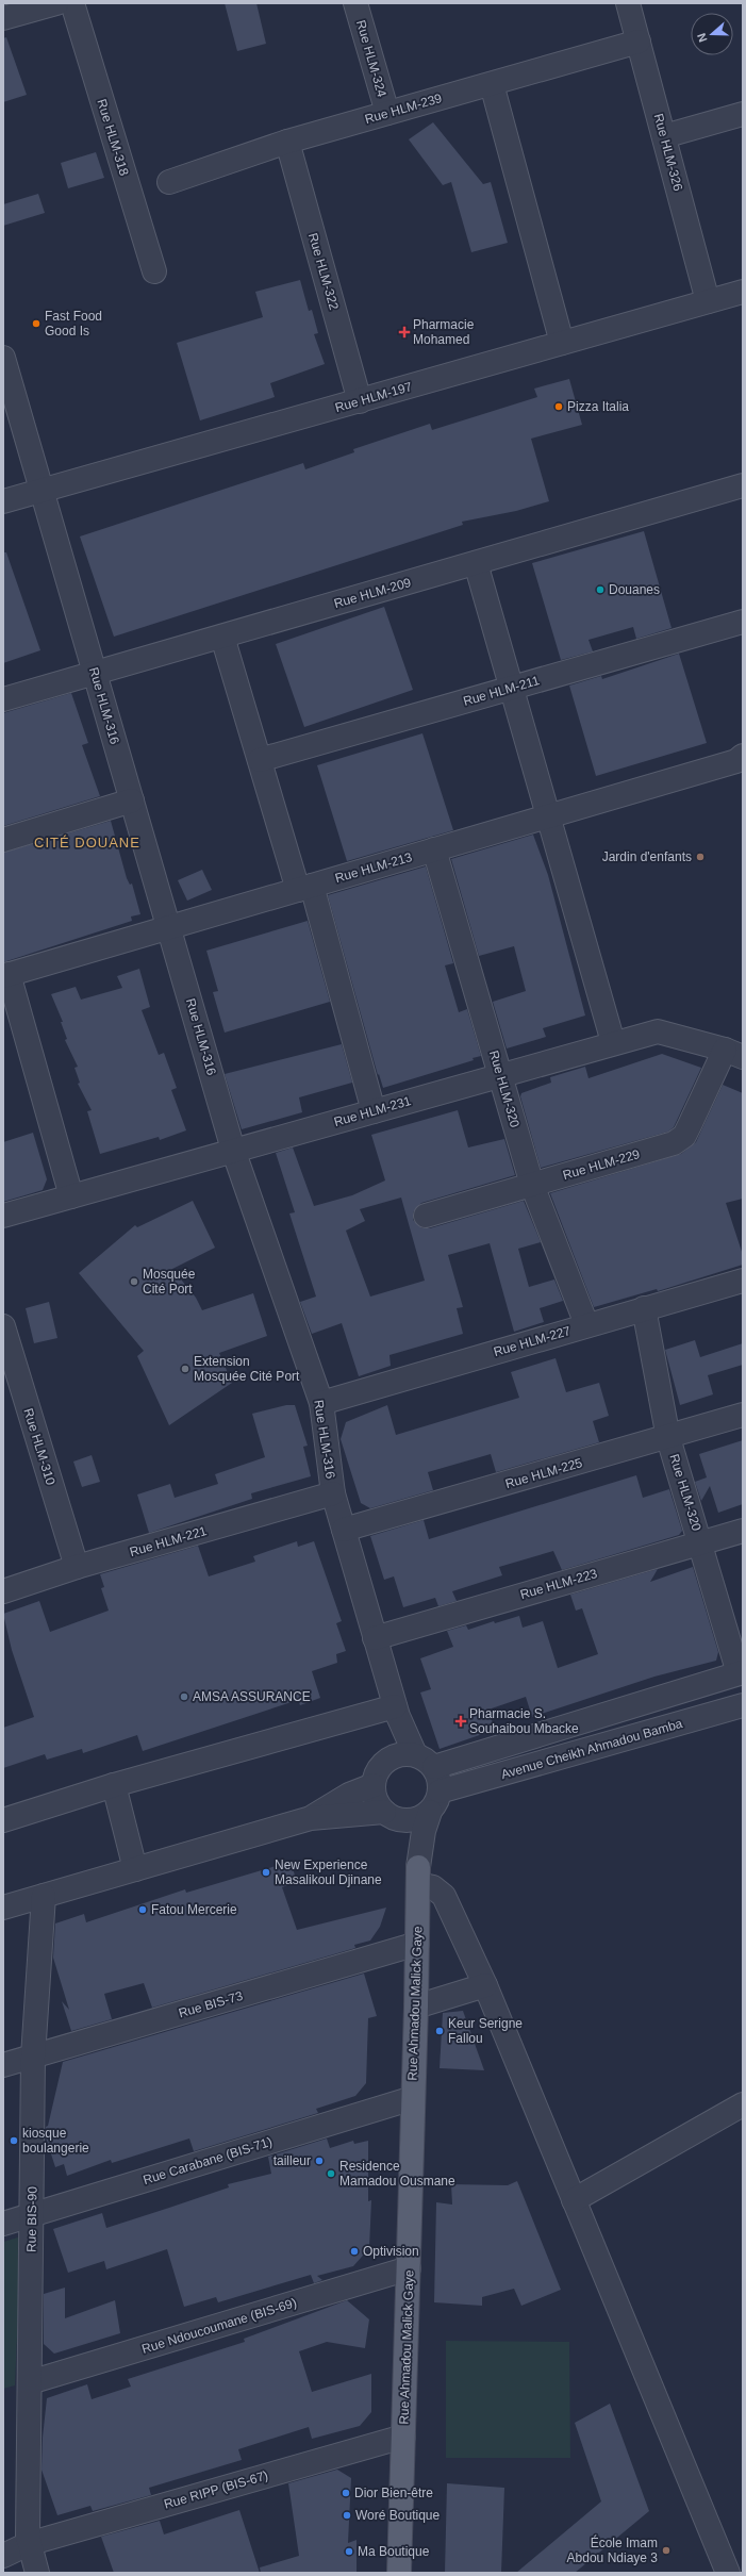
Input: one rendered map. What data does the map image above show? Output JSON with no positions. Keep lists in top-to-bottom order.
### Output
{
  "streets": {
    "main road": ["Rue Ahmadou Malick Gaye"],
    "street": [
      "Rue HLM-324",
      "Rue HLM-239",
      "Rue HLM-318",
      "Rue HLM-326",
      "Rue HLM-322",
      "Rue HLM-197",
      "Rue HLM-209",
      "Rue HLM-211",
      "Rue HLM-316",
      "Rue HLM-213",
      "Rue HLM-320",
      "Rue HLM-231",
      "Rue HLM-229",
      "Rue HLM-227",
      "Rue HLM-310",
      "Rue HLM-225",
      "Rue HLM-221",
      "Rue HLM-223",
      "Avenue Cheikh Ahmadou Bamba",
      "Rue BIS-73",
      "Rue Carabane (BIS-71)",
      "Rue BIS-90",
      "Rue Ndoucoumane (BIS-69)",
      "Rue RIPP (BIS-67)"
    ]
  },
  "crossings": [
    ["Rue HLM-324", "Rue HLM-239"],
    ["Rue HLM-239", "Rue HLM-326"],
    ["Rue HLM-239", "Rue HLM-322"],
    ["Rue HLM-326", "Rue HLM-197"],
    ["Rue HLM-322", "Rue HLM-197"],
    ["Rue HLM-197", "Rue HLM-316"],
    ["Rue HLM-209", "Rue HLM-316"],
    ["Rue HLM-316", "Rue HLM-213"],
    ["Rue HLM-316", "Rue HLM-231"],
    ["Rue HLM-316", "Rue HLM-227"],
    ["Rue HLM-316", "Rue HLM-225"],
    ["Rue HLM-316", "Rue HLM-221"],
    ["Rue HLM-316", "Rue HLM-223"],
    ["Rue HLM-316", "Avenue Cheikh Ahmadou Bamba"],
    ["Rue HLM-316", "Rue Ahmadou Malick Gaye"],
    ["Rue HLM-213", "Rue HLM-320"],
    ["Rue HLM-320", "Rue HLM-231"],
    ["Rue HLM-320", "Rue HLM-229"],
    ["Rue HLM-320", "Rue HLM-227"],
    ["Rue HLM-320", "Rue HLM-225"],
    ["Rue HLM-320", "Rue HLM-223"],
    ["Rue HLM-231", "Rue HLM-229"],
    ["Rue HLM-310", "Rue HLM-221"],
    ["Avenue Cheikh Ahmadou Bamba", "Rue Ahmadou Malick Gaye"],
    ["Rue Ahmadou Malick Gaye", "Rue BIS-73"],
    ["Rue Ahmadou Malick Gaye", "Rue Carabane (BIS-71)"],
    ["Rue Ahmadou Malick Gaye", "Rue Ndoucoumane (BIS-69)"],
    ["Rue Ahmadou Malick Gaye", "Rue RIPP (BIS-67)"],
    ["Rue BIS-73", "Rue BIS-90"],
    ["Rue Carabane (BIS-71)", "Rue BIS-90"],
    ["Rue BIS-90", "Rue Ndoucoumane (BIS-69)"],
    ["Rue BIS-90", "Rue RIPP (BIS-67)"]
  ],
  "districts": ["CITÉ DOUANE"],
  "places": {
    "other": [
      "Fast Food Good Is",
      "Pizza Italia",
      "Douanes",
      "Jardin d'enfants",
      "Mosquée Cité Port",
      "Extension Mosquée Cité Port",
      "AMSA ASSURANCE",
      "New Experience Masalikoul Djinane",
      "Fatou Mercerie",
      "Keur Serigne Fallou",
      "kiosque boulangerie",
      "tailleur",
      "Residence Mamadou Ousmane",
      "Optivision",
      "Dior Bien-être",
      "Woré Boutique",
      "École Imam Abdou Ndiaye 3",
      "Ma Boutique"
    ],
    "health": ["Pharmacie Mohamed", "Pharmacie S. Souhaibou Mbacke"]
  },
  "north": "left"
}
